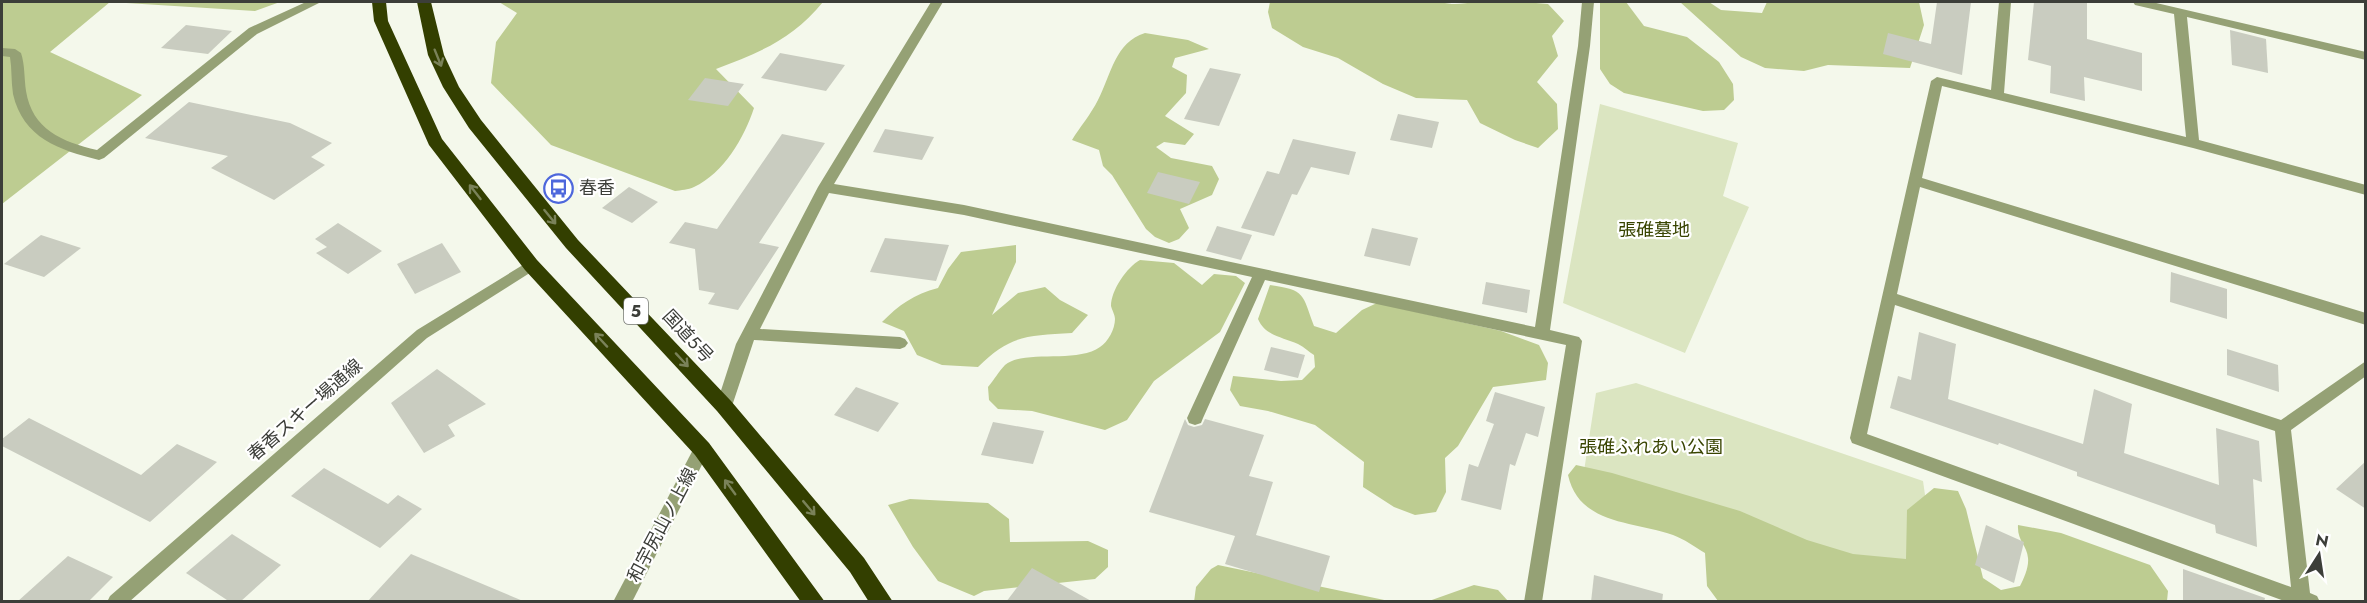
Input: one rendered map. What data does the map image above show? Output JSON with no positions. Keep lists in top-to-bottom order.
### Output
{
  "streets": {
    "highway": ["5", "国道5号"],
    "street": ["春香スキー場通線", "和宇尻山ノ上線"]
  },
  "parks": ["張碓墓地", "張碓ふれあい公園"],
  "places": {
    "bus stop": ["春香"]
  },
  "north": "top"
}
